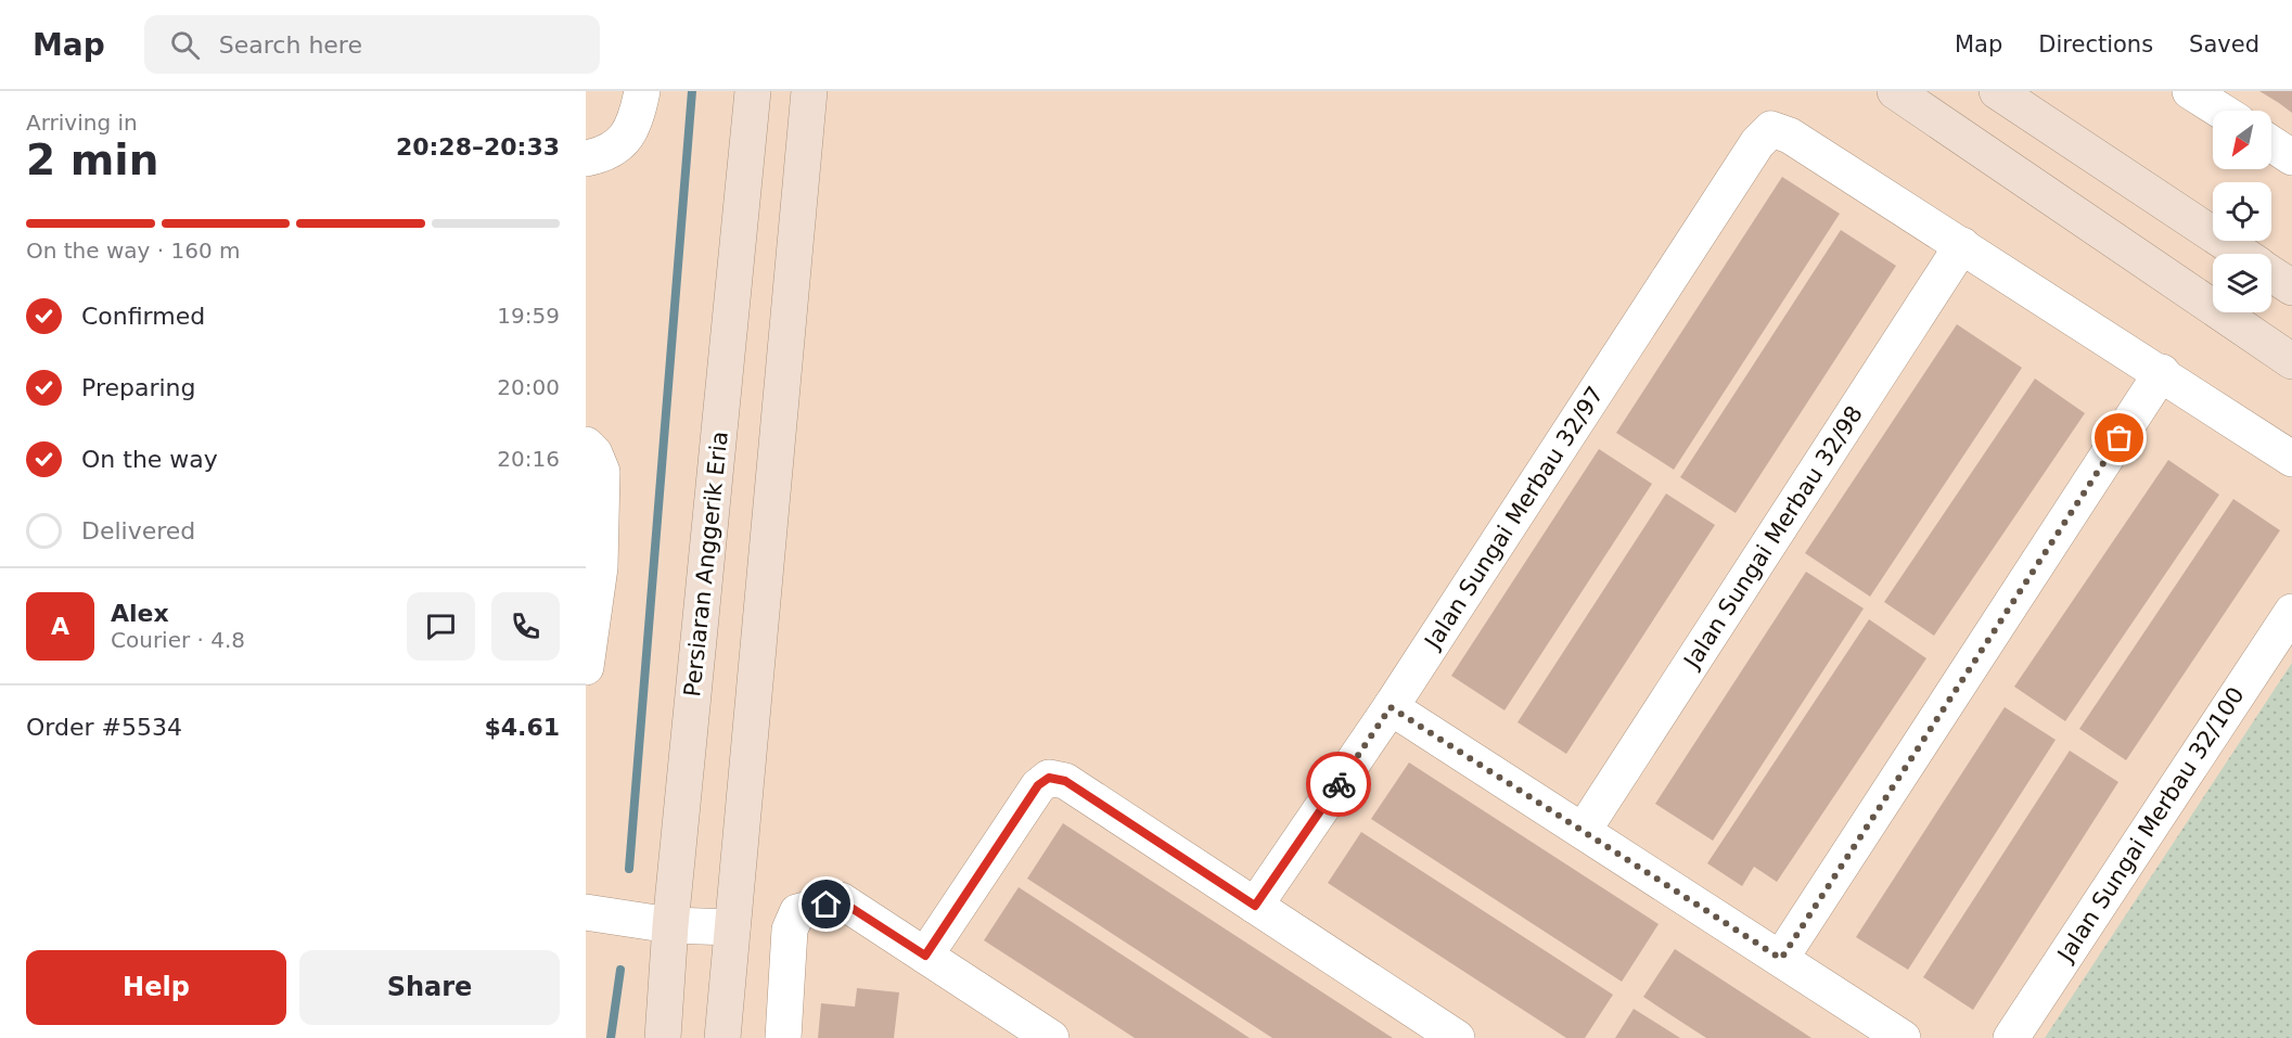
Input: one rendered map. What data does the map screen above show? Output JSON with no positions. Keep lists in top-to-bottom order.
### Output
{
  "streets": {
    "main road": ["Persiaran Anggerik Eria"],
    "street": ["Jalan Sungai Merbau 32/97", "Jalan Sungai Merbau 32/98", "Jalan Sungai Merbau 32/100"]
  },
  "crossings": [
    ["Jalan Sungai Merbau 32/97", "Jalan Sungai Merbau 32/98"]
  ],
  "north": "bottom left",
  "page": {
    "header": "Map",
    "search": "Search here",
    "nav": ["Map", "Directions", "Saved"],
    "heading": ["2 min", "Arriving in", "20:28–20:33"],
    "panel": [
      "Alex",
      "Courier · 4.8",
      "Order #5534",
      "$4.61"
    ],
    "bar": "On the way · 160 m",
    "list": [
      ["Confirmed", "19:59"],
      ["Preparing", "20:00"],
      ["On the way", "20:16"],
      "Delivered"
    ],
    "round": "A",
    "buttons": ["Help", "Share"]
  }
}
